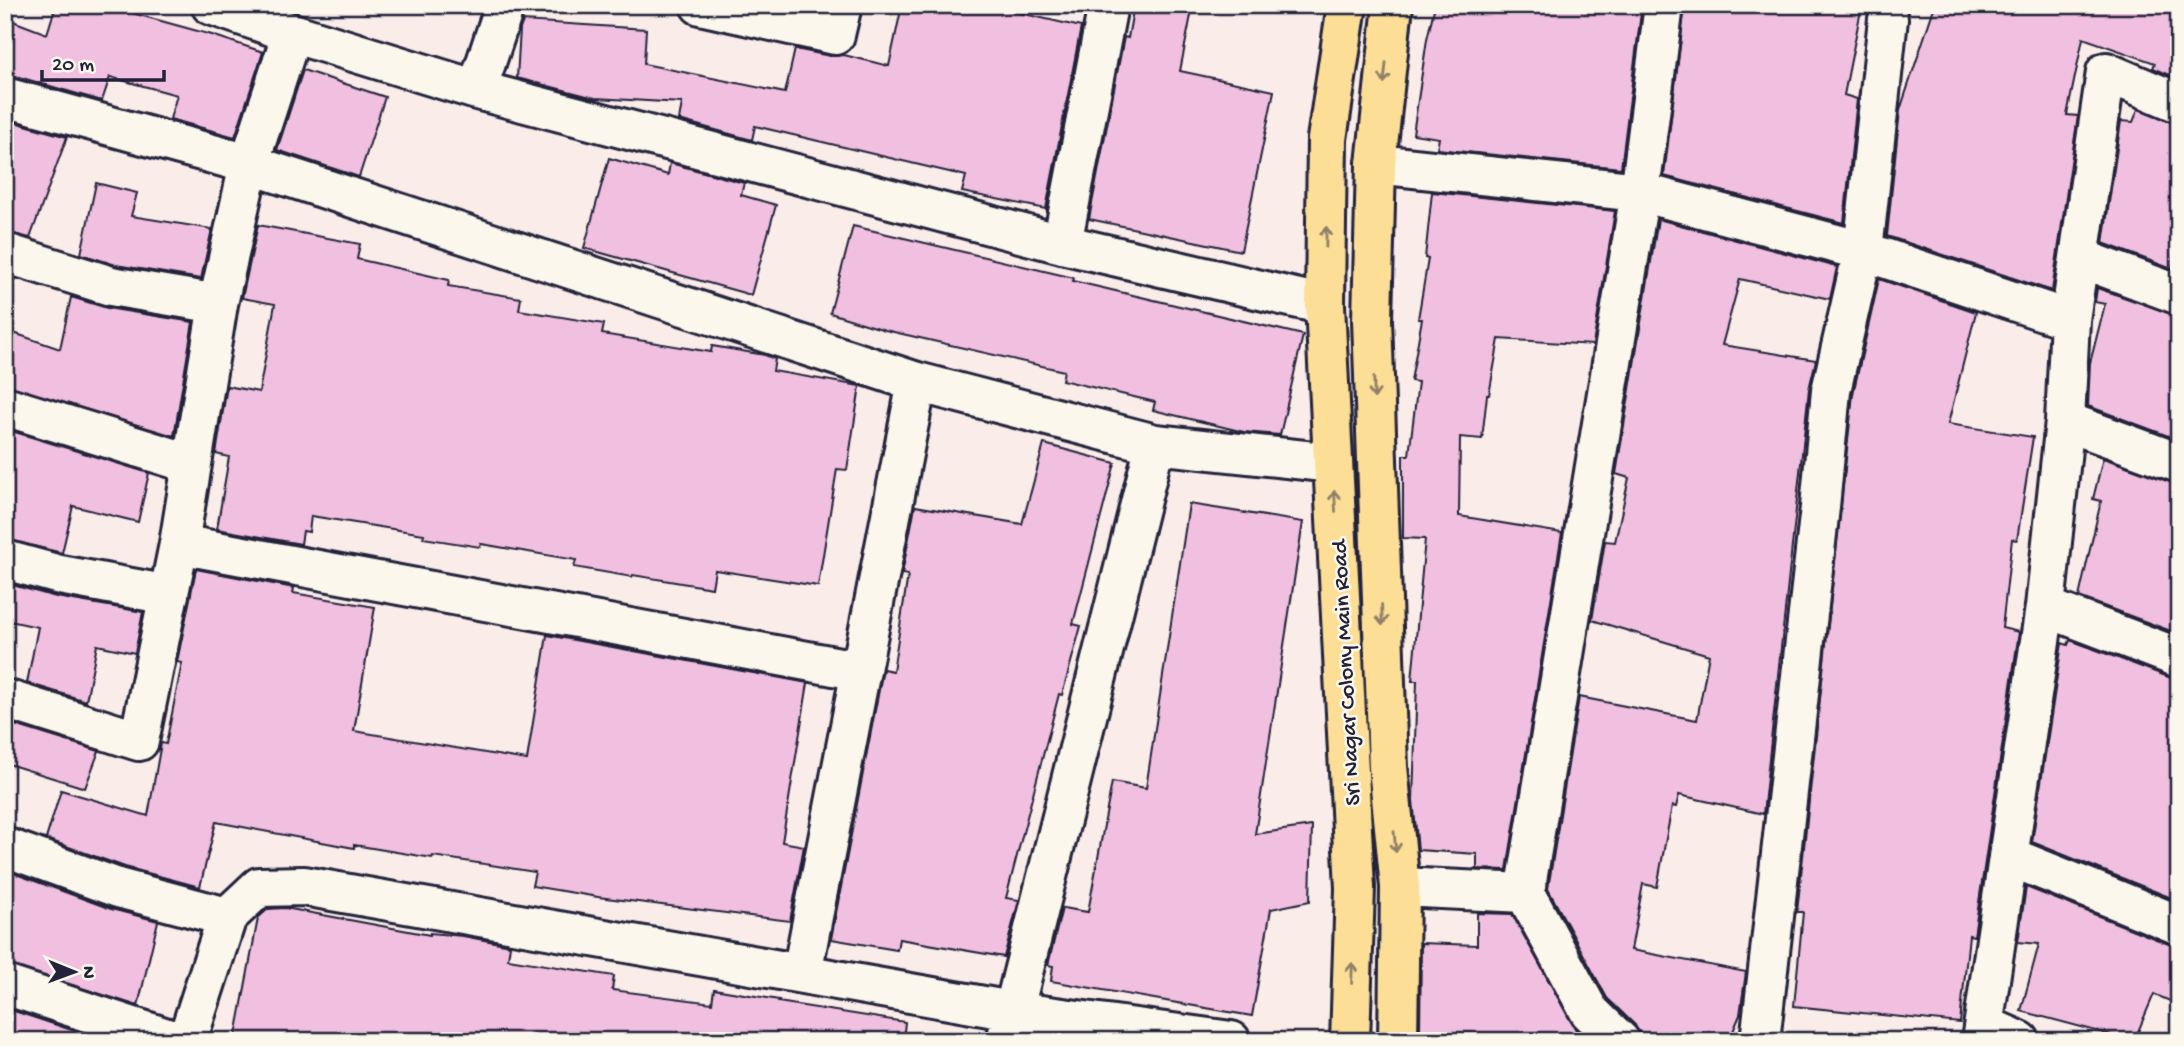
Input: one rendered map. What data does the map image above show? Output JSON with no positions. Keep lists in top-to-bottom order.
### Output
{
  "streets": {
    "main road": ["Sri Nagar Colony Main Road"]
  },
  "scale_bar": "20 m",
  "north": "right"
}
